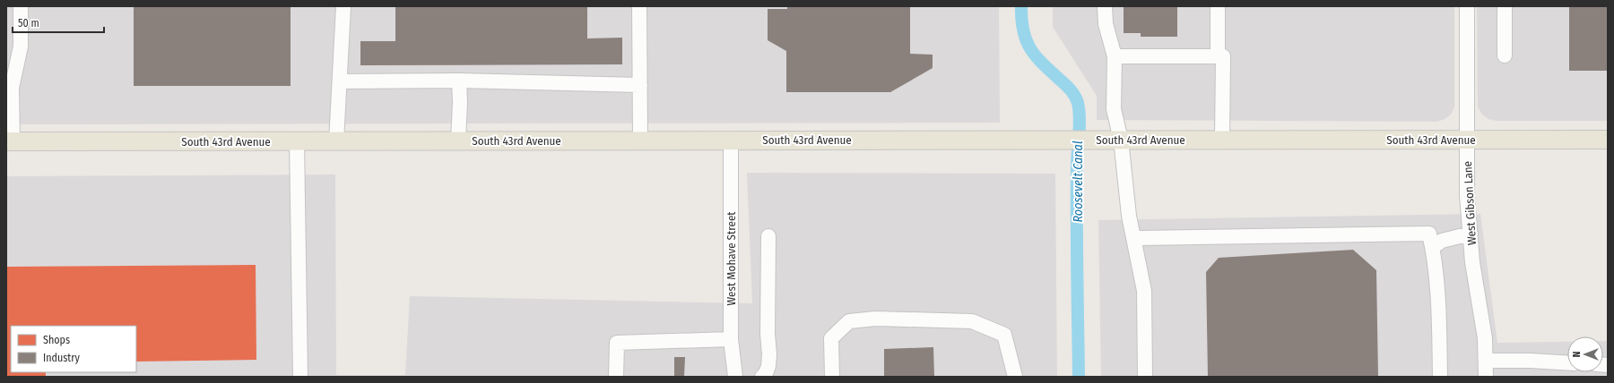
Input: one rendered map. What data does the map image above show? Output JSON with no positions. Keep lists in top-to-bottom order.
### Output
{
  "streets": {
    "main road": ["South 43rd Avenue"],
    "street": ["West Gibson Lane", "West Mohave Street"]
  },
  "crossings": [
    ["South 43rd Avenue", "West Gibson Lane"],
    ["South 43rd Avenue", "West Mohave Street"]
  ],
  "water": ["Roosevelt Canal"],
  "legend": ["Shops", "Industry"],
  "scale_bar": "50 m",
  "north": "left"
}
